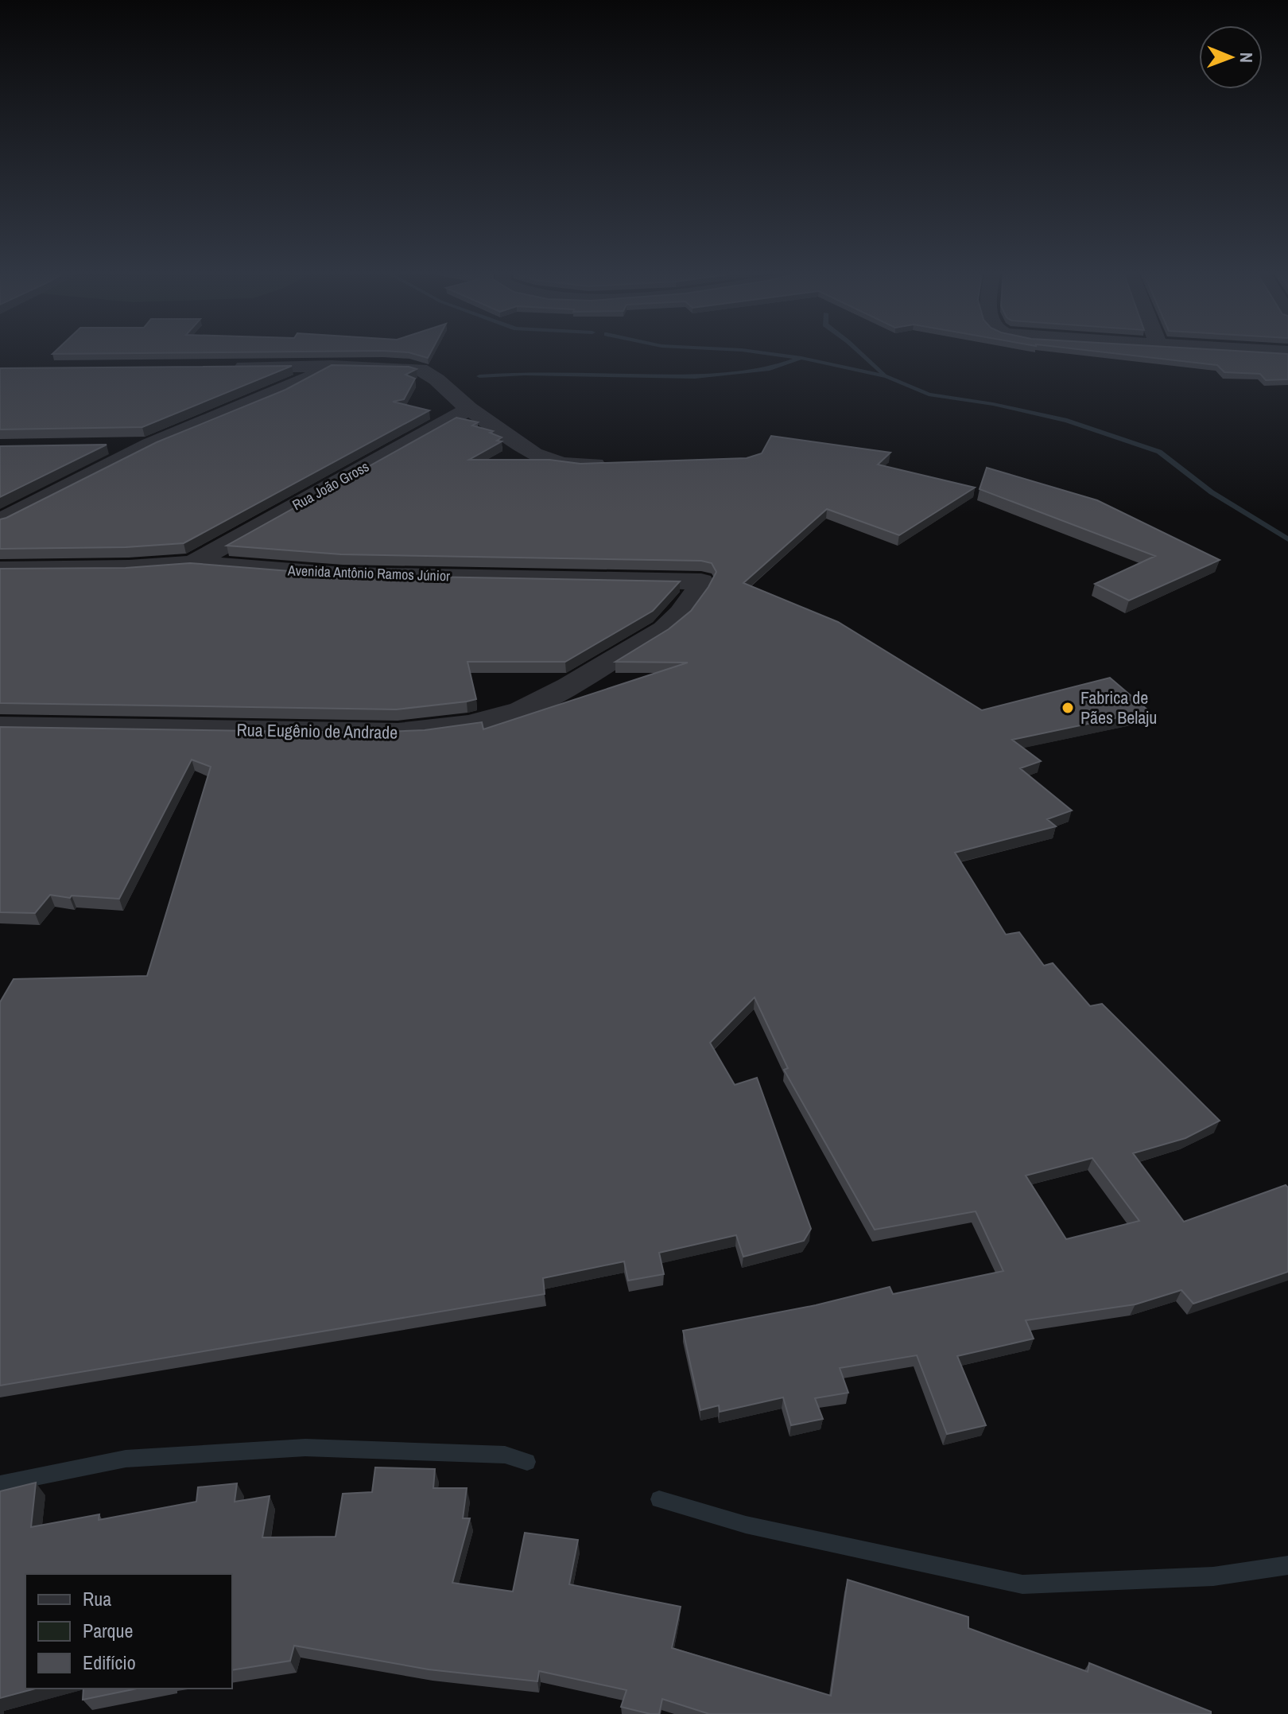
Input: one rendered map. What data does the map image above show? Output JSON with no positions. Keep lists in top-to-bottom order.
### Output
{
  "streets": {
    "street": ["Rua João Gross", "Avenida Antônio Ramos Júnior", "Rua Eugênio de Andrade"]
  },
  "crossings": [
    ["Rua João Gross", "Avenida Antônio Ramos Júnior"],
    ["Avenida Antônio Ramos Júnior", "Rua Eugênio de Andrade"]
  ],
  "places": ["Fabrica de Pães Belaju"],
  "legend": ["Rua", "Parque", "Edifício"],
  "north": "right"
}
